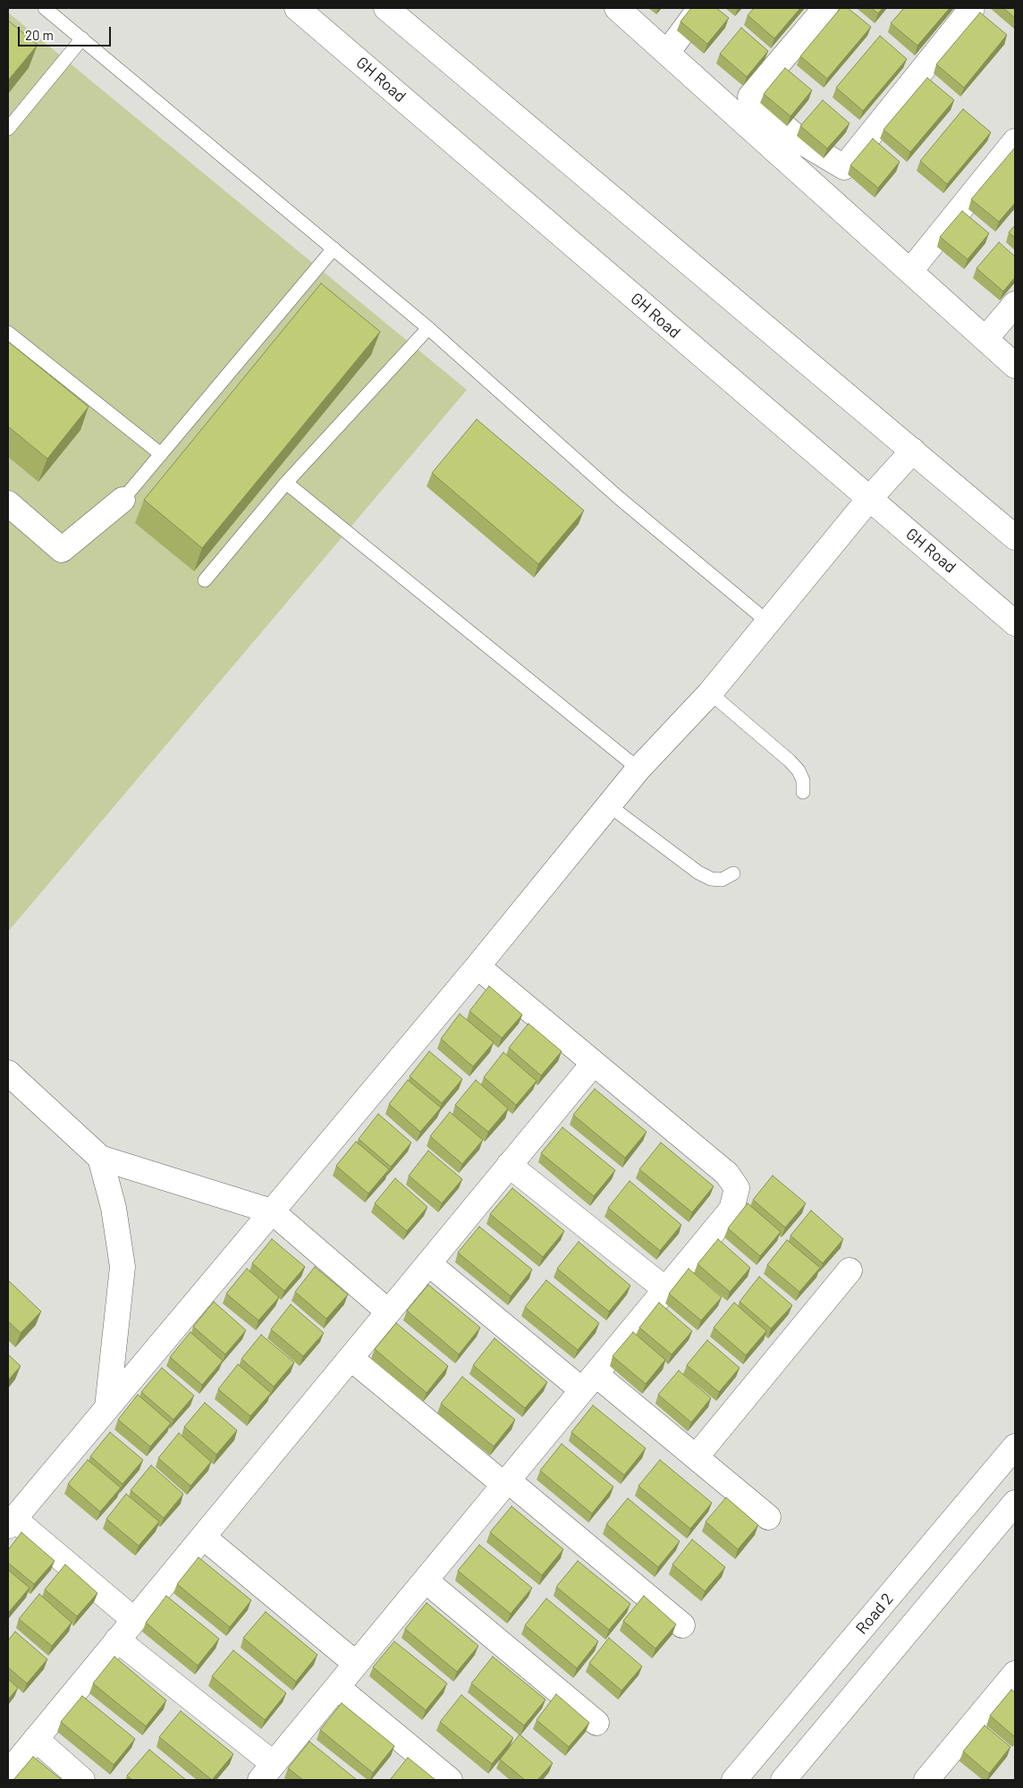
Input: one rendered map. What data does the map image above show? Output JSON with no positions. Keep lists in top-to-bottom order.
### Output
{
  "streets": {
    "street": ["GH Road", "Road 2"]
  },
  "scale_bar": "20 m"
}
